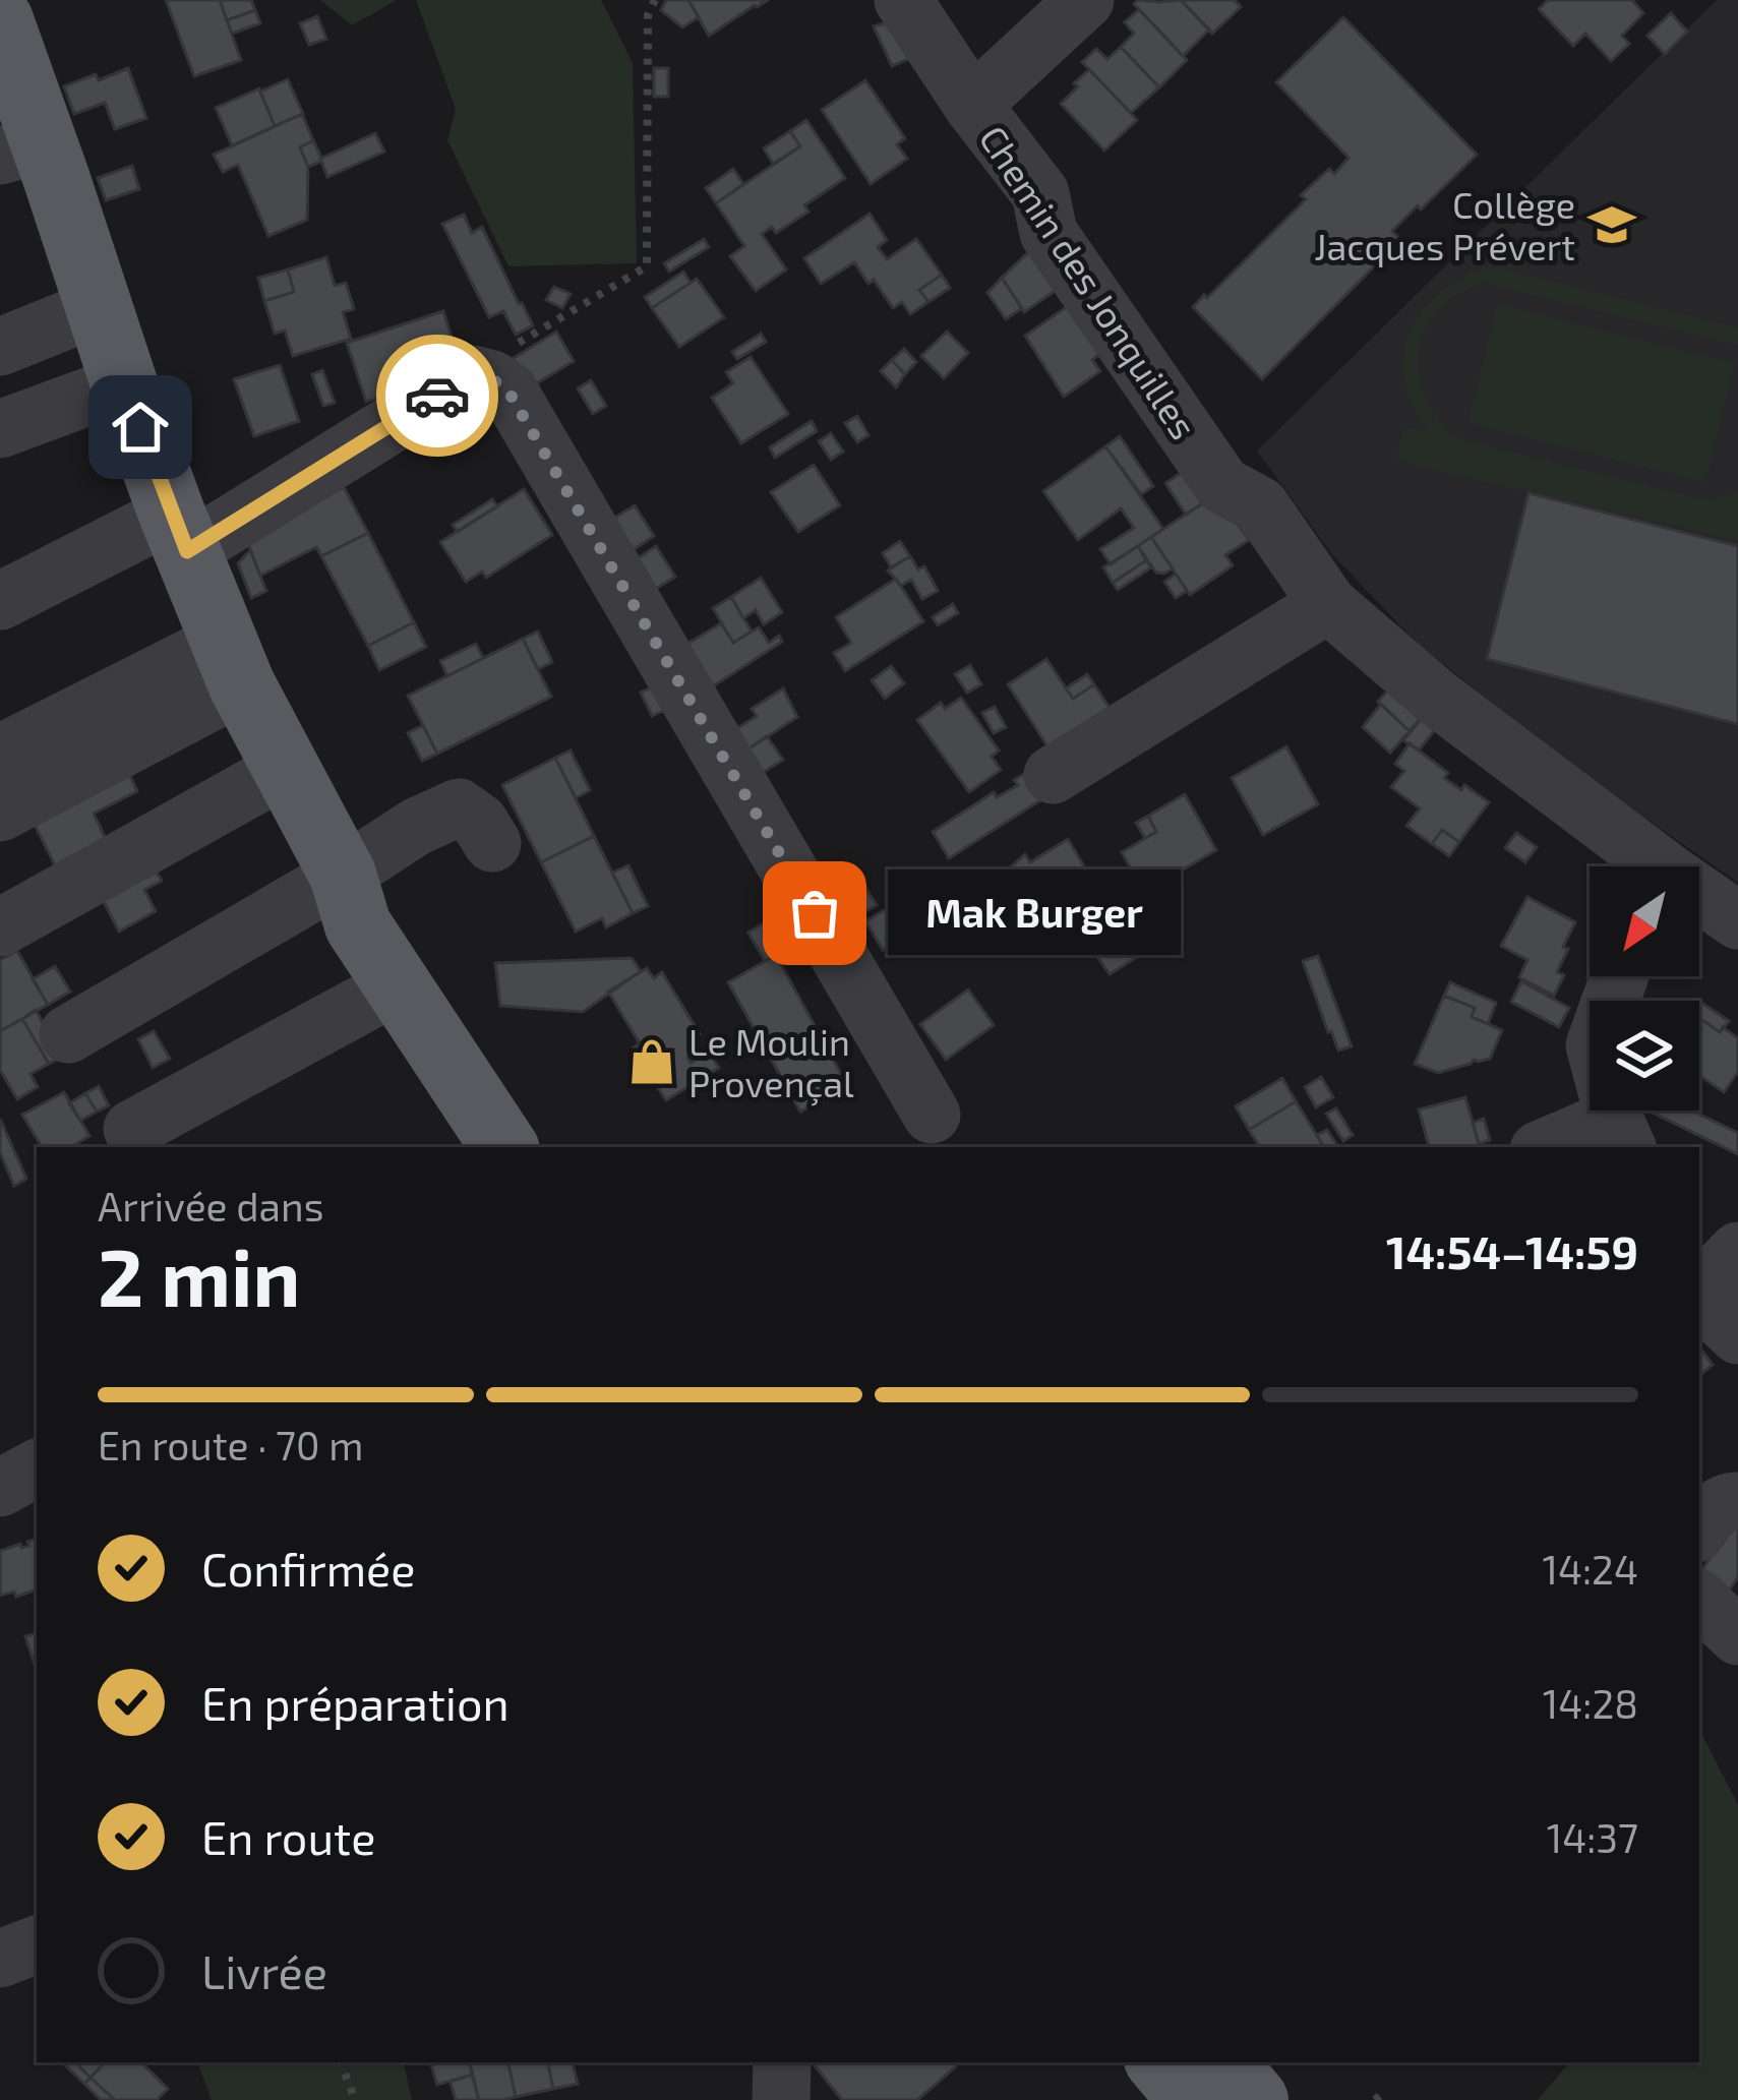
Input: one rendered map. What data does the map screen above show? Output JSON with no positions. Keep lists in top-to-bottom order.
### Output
{
  "streets": {
    "street": ["Chemin des Jonquilles"]
  },
  "places": {
    "school or university": ["Collège Jacques Prévert"],
    "other": ["Mak Burger"],
    "shop": ["Le Moulin Provençal"]
  },
  "north": "bottom left",
  "page": {
    "bubble": "Mak Burger",
    "heading": ["2 min", "Arrivée dans", "14:54–14:59"],
    "bar": "En route · 70 m",
    "list": [
      ["Confirmée", "14:24"],
      ["En préparation", "14:28"],
      ["En route", "14:37"],
      "Livrée"
    ]
  }
}
